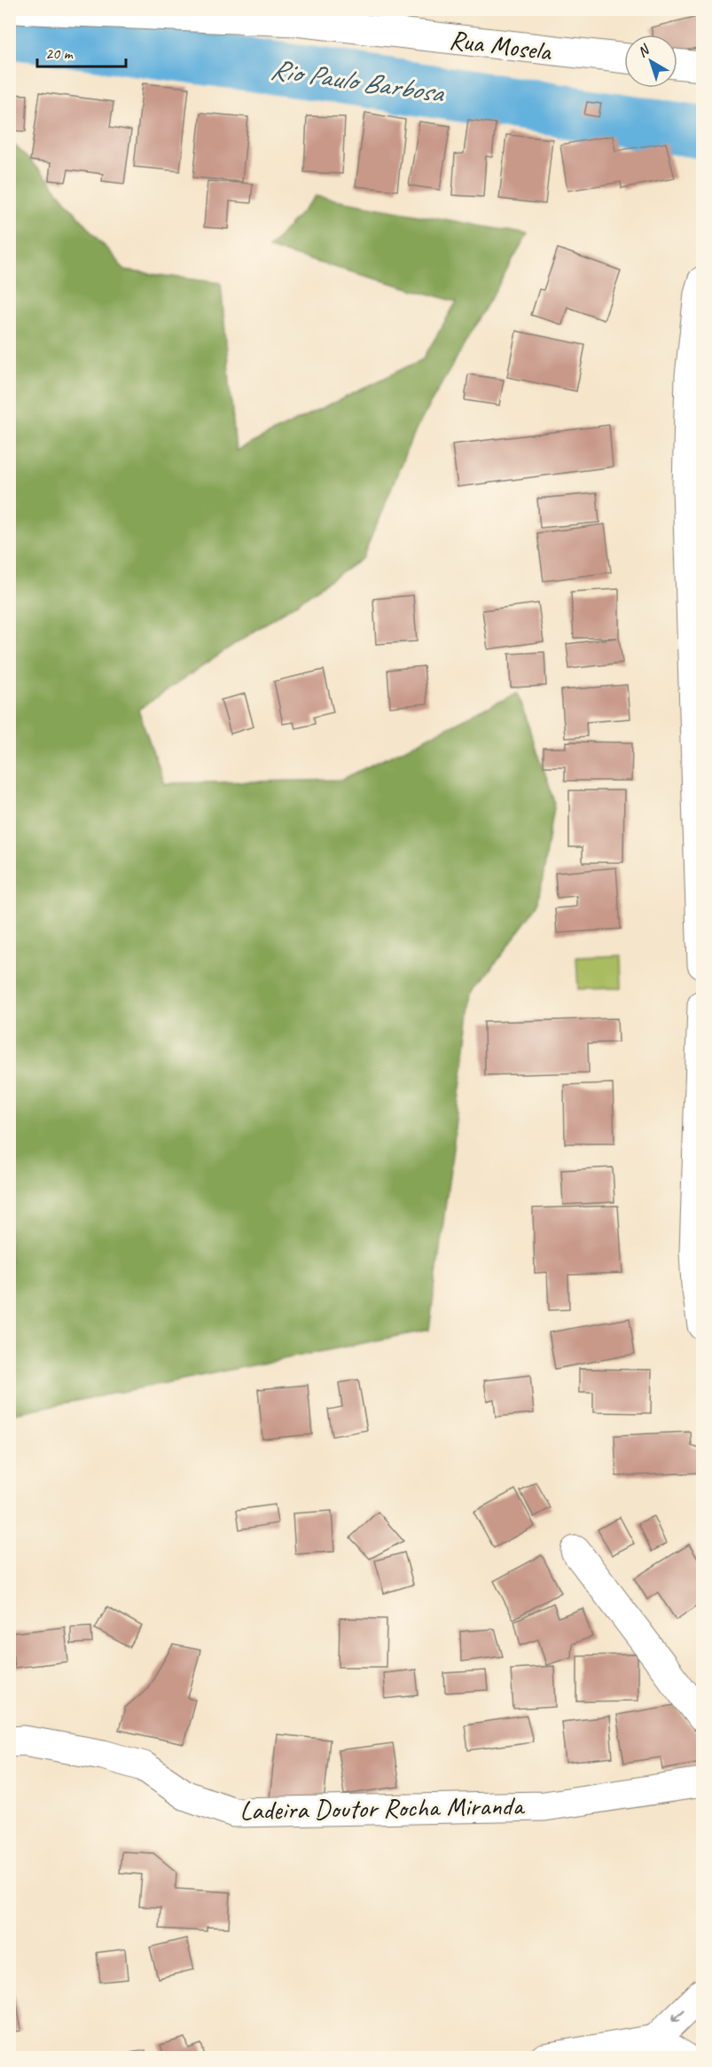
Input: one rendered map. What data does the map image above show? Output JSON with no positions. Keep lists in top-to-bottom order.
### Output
{
  "streets": {
    "street": ["Rua Mosela", "Ladeira Doutor Rocha Miranda"]
  },
  "water": ["Rio Paulo Barbosa"],
  "scale_bar": "20 m",
  "north": "top left"
}
